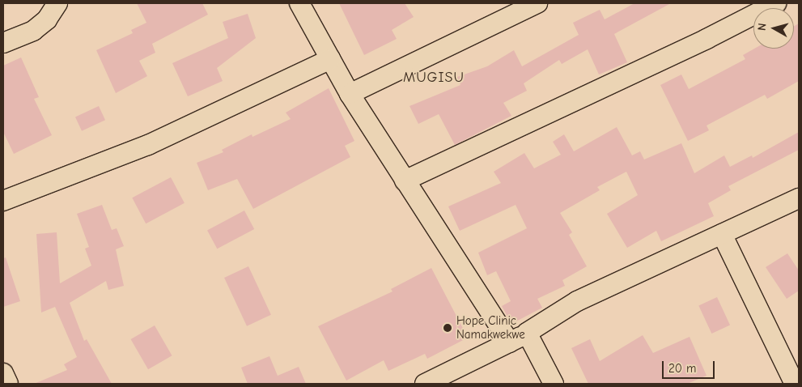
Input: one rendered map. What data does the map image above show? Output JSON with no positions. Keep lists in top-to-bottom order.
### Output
{
  "districts": ["MUGISU"],
  "places": ["Hope Clinic Namakwekwe"],
  "scale_bar": "20 m",
  "north": "left"
}
